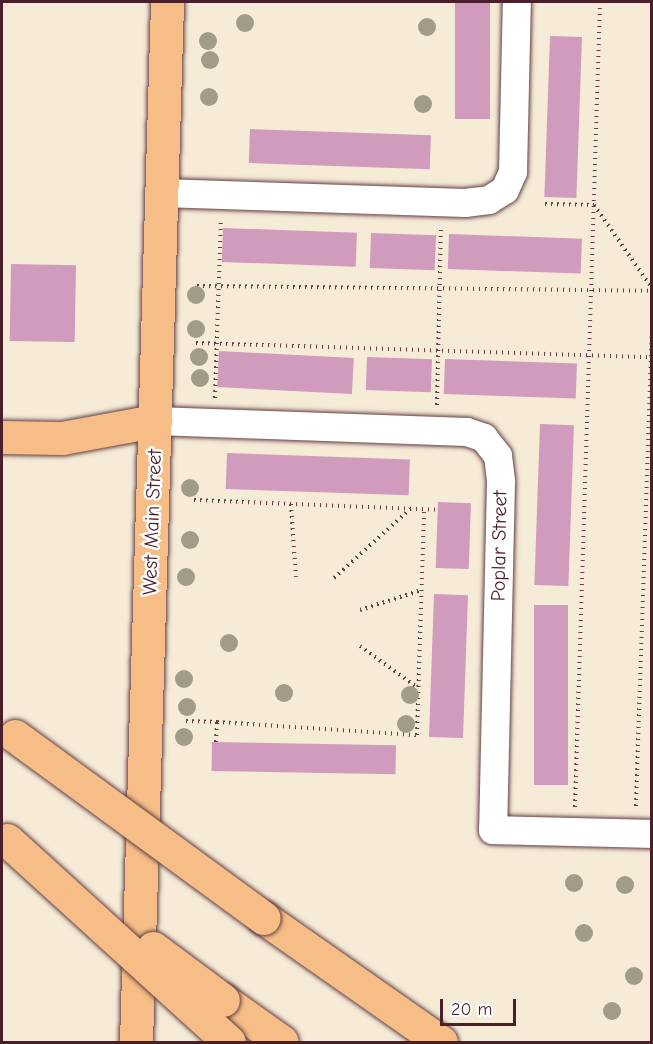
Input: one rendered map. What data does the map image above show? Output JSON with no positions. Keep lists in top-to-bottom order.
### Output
{
  "streets": {
    "main road": ["West Main Street"],
    "street": ["Poplar Street"]
  },
  "crossings": [
    ["West Main Street", "Poplar Street"]
  ],
  "scale_bar": "20 m"
}
